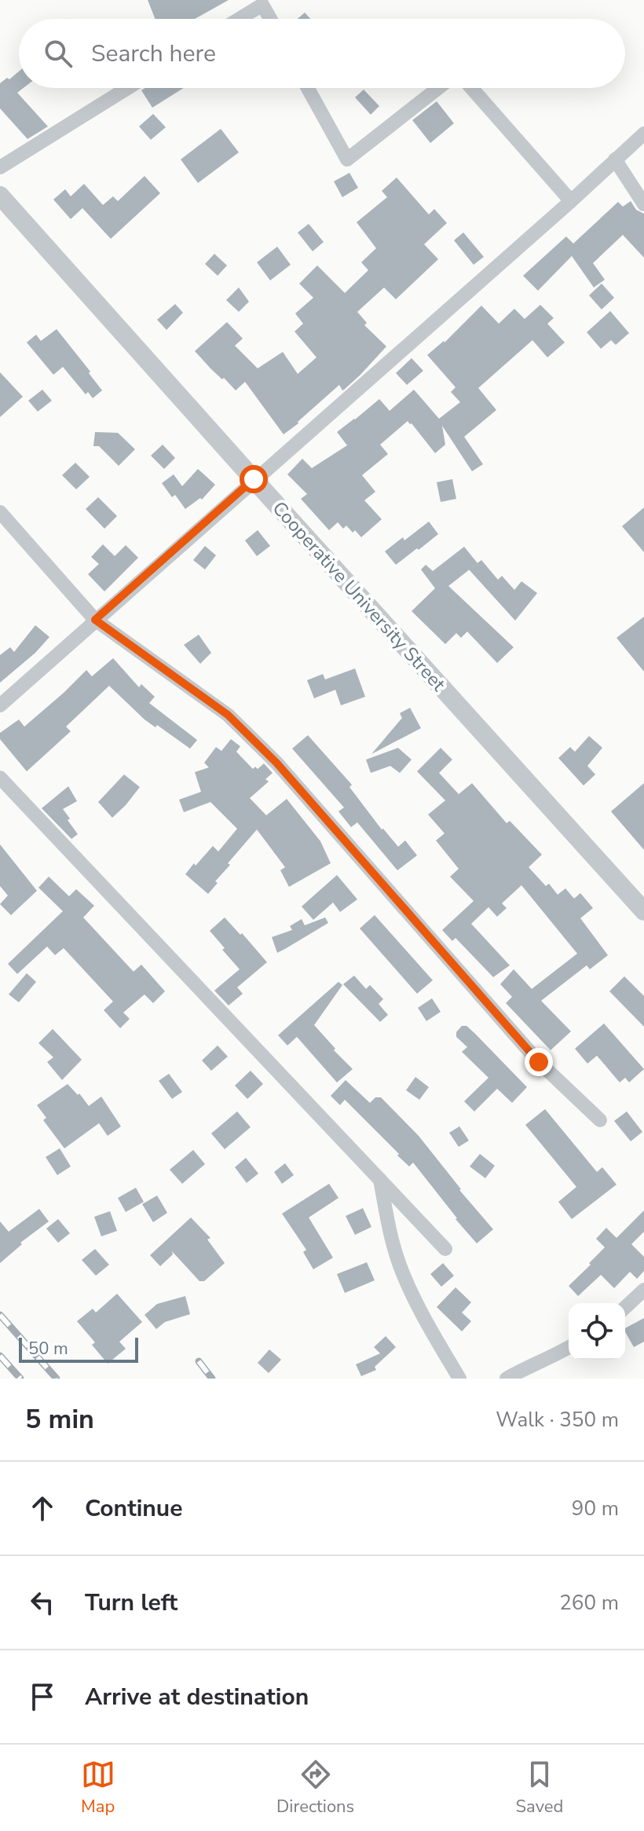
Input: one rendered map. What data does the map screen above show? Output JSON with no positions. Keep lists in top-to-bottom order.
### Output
{
  "streets": {
    "street": ["Cooperative University Street"]
  },
  "scale_bar": "50 m",
  "page": {
    "search": "Search here",
    "scale": "50 m",
    "heading": ["5 min", "Walk · 350 m"],
    "list": [
      ["Continue", "90 m"],
      ["Turn left", "260 m"],
      "Arrive at destination"
    ],
    "nav": ["Map", "Directions", "Saved"]
  }
}
